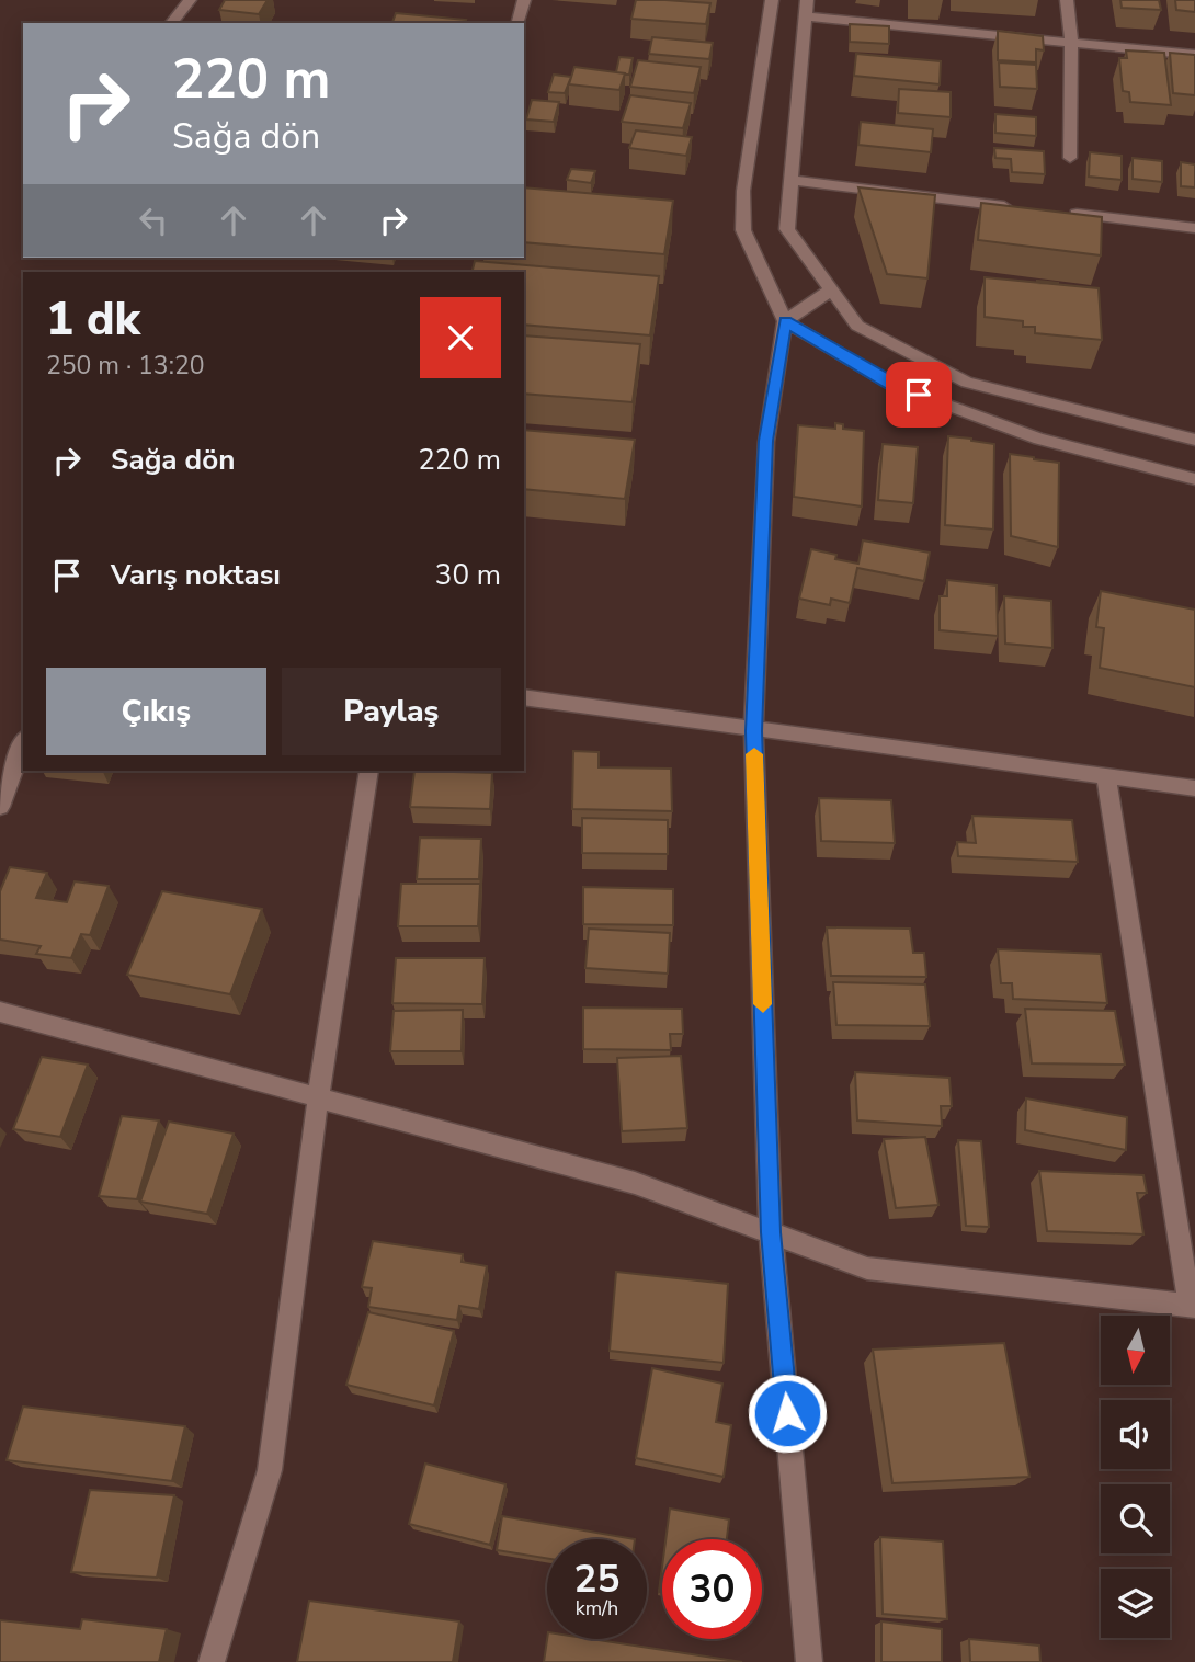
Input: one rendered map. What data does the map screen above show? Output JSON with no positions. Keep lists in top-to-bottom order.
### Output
{
  "north": "bottom",
  "page": {
    "turn": ["220 m", "Sağa dön"],
    "heading": ["1 dk", "250 m · 13:20"],
    "list": [
      {
        "name": "Sağa dön",
        "value": "220 m"
      },
      {
        "name": "Varış noktası",
        "value": "30 m"
      }
    ],
    "buttons": ["Çıkış", "Paylaş"],
    "speed": "25 km/h",
    "limit": "30"
  }
}
